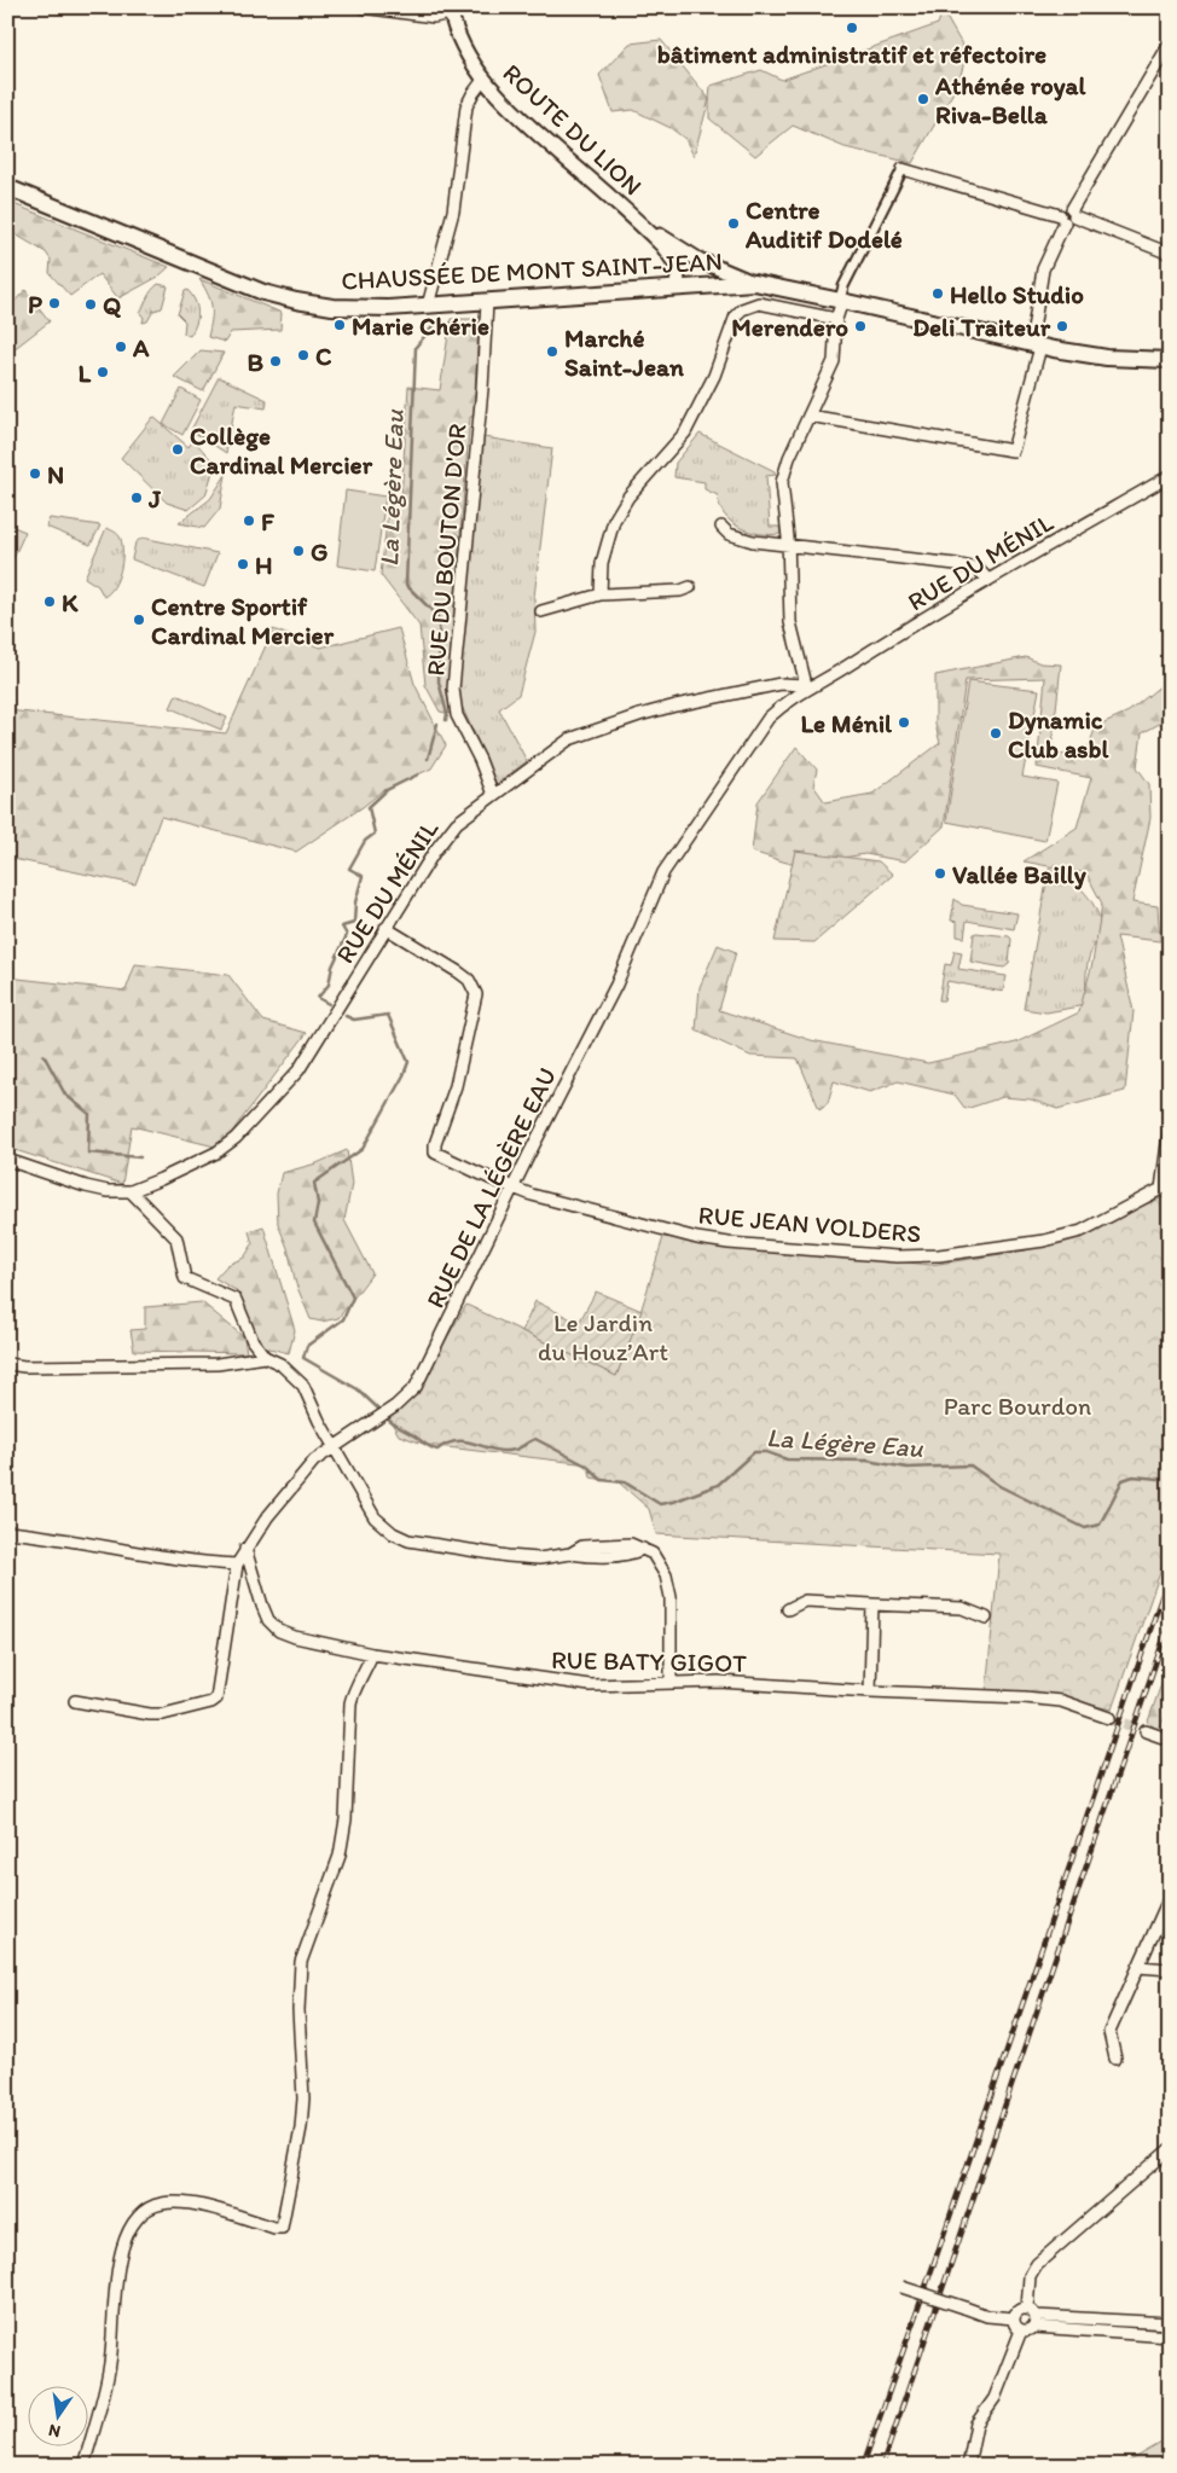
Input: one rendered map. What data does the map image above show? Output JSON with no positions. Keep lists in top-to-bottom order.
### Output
{
  "streets": {
    "main road": ["CHAUSSÉE DE MONT SAINT-JEAN"],
    "street": [
      "ROUTE DU LION",
      "RUE DU BOUTON D'OR",
      "RUE DU MÉNIL",
      "RUE DE LA LÉGÈRE EAU",
      "RUE JEAN VOLDERS",
      "RUE BATY GIGOT"
    ]
  },
  "crossings": [
    ["ROUTE DU LION", "CHAUSSÉE DE MONT SAINT-JEAN"],
    ["CHAUSSÉE DE MONT SAINT-JEAN", "RUE DU BOUTON D'OR"],
    ["RUE DU BOUTON D'OR", "RUE DU MÉNIL"],
    ["RUE DU MÉNIL", "RUE DE LA LÉGÈRE EAU"],
    ["RUE DU MÉNIL", "RUE JEAN VOLDERS"],
    ["RUE DE LA LÉGÈRE EAU", "RUE JEAN VOLDERS"],
    ["RUE DE LA LÉGÈRE EAU", "RUE BATY GIGOT"]
  ],
  "water": ["La Légère Eau"],
  "parks": ["Le Jardin du Houz’Art", "Parc Bourdon"],
  "places": [
    "bâtiment administratif et réfectoire",
    "Athénée royal Riva-Bella",
    "Centre Auditif Dodelé",
    "Hello Studio",
    "P",
    "Q",
    "Marie Chérie",
    "Merendero",
    "Deli Traiteur",
    "A",
    "Marché Saint-Jean",
    "C",
    "B",
    "L",
    "Collège Cardinal Mercier",
    "N",
    "J",
    "F",
    "G",
    "H",
    "K",
    "Centre Sportif Cardinal Mercier",
    "Le Ménil",
    "Dynamic Club asbl",
    "Vallée Bailly"
  ],
  "north": "bottom"
}
